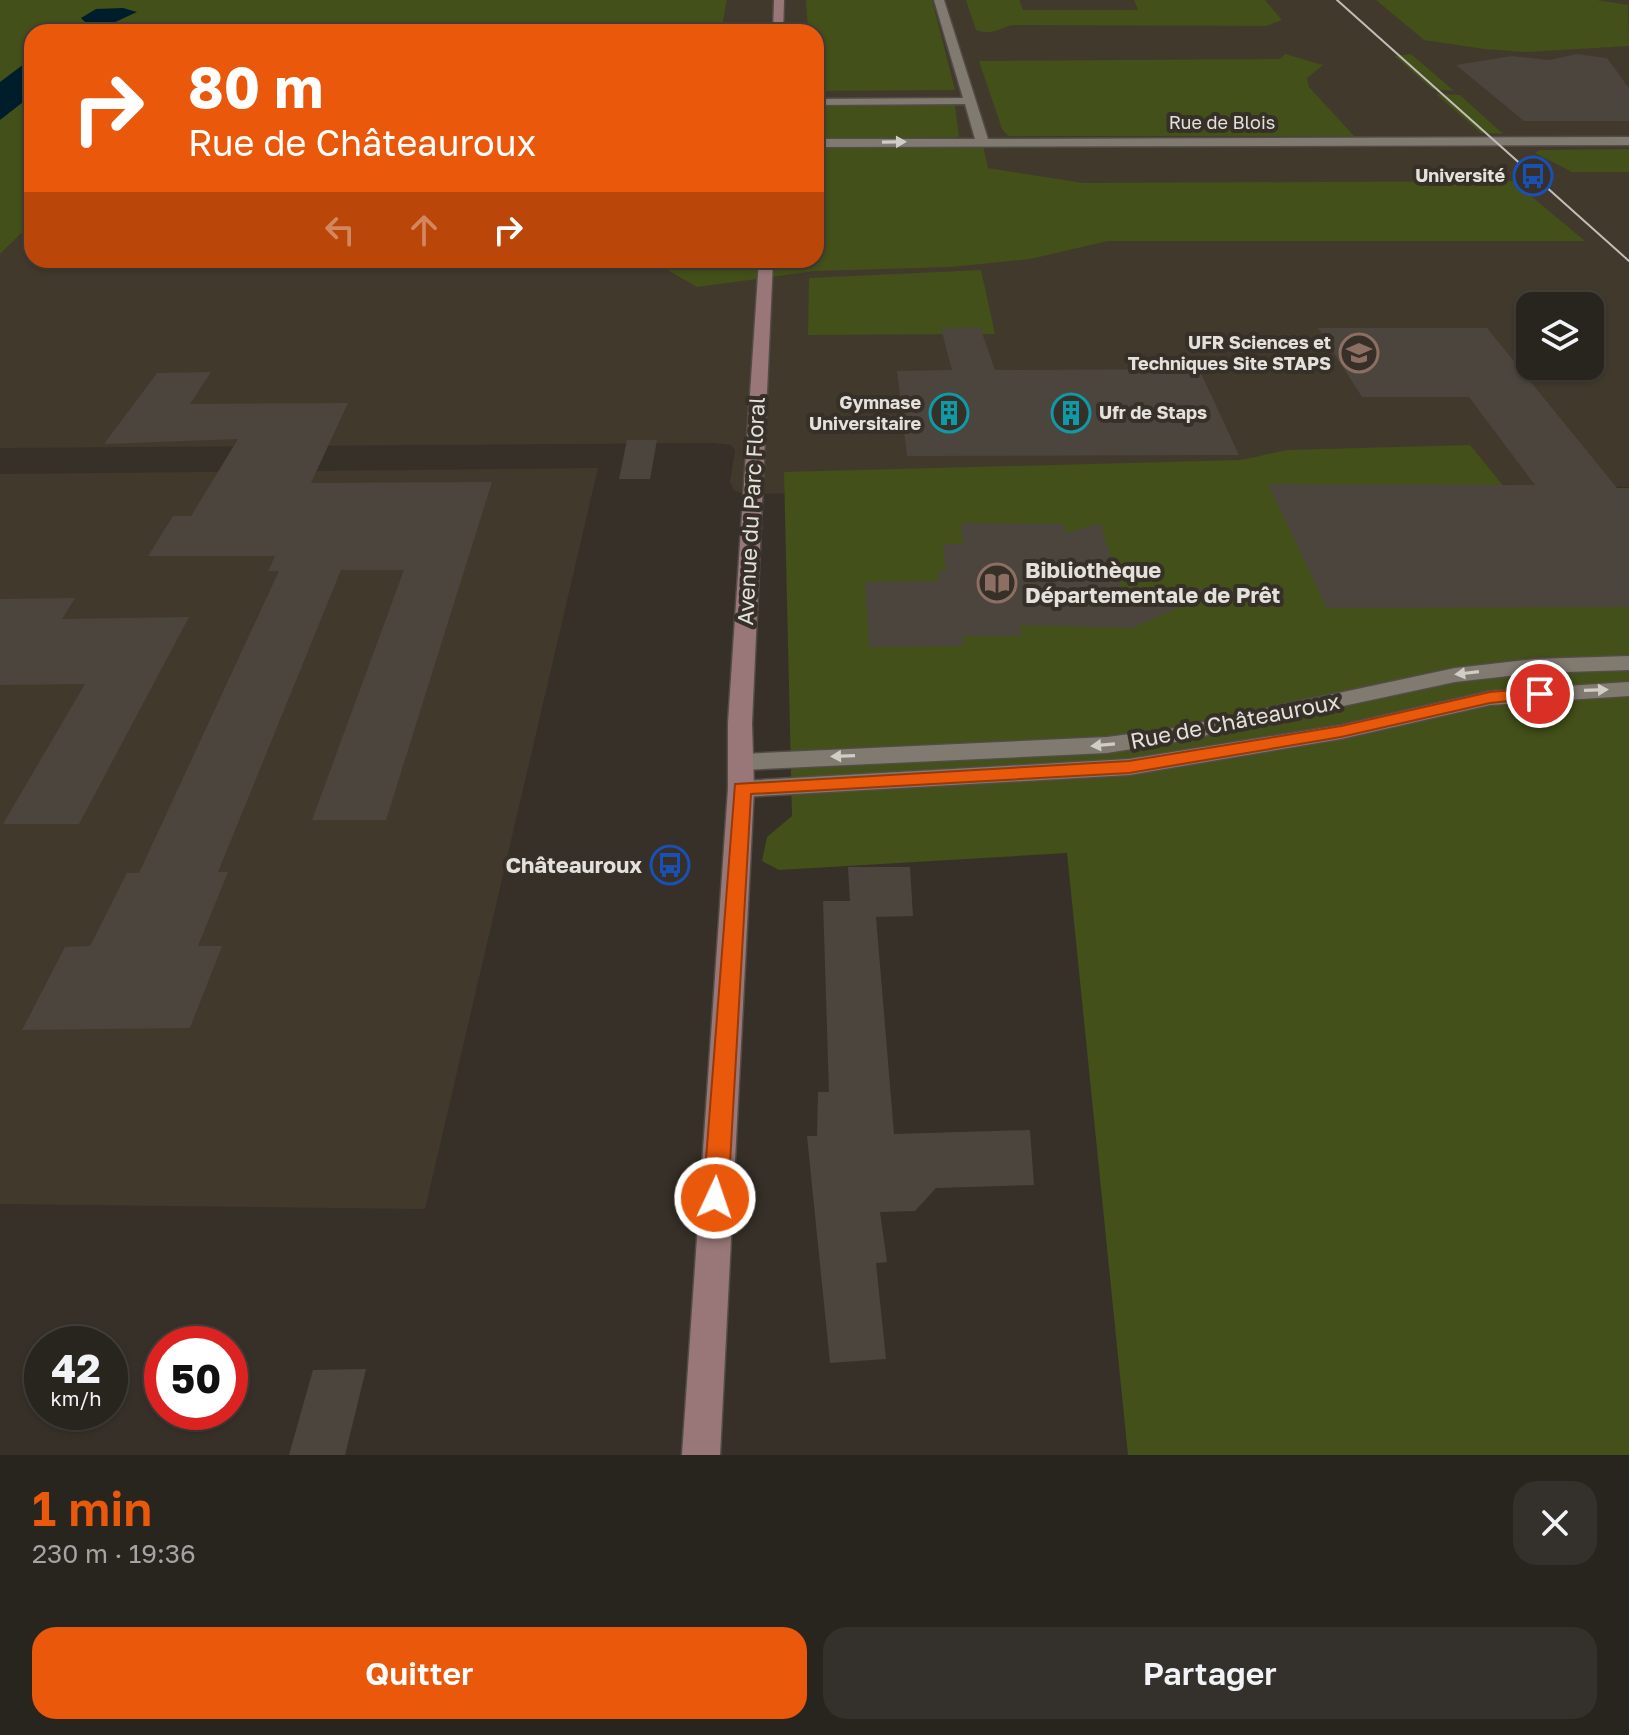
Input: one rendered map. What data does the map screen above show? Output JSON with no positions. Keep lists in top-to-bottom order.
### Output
{
  "streets": {
    "main road": ["Avenue du Parc Floral"],
    "street": ["Rue de Blois", "Rue de Châteauroux"]
  },
  "crossings": [
    ["Avenue du Parc Floral", "Rue de Châteauroux"]
  ],
  "places": {
    "bus stop": ["Université", "Châteauroux"],
    "school or university": ["UFR Sciences et Techniques Site STAPS"],
    "building": ["Gymnase Universitaire", "Ufr de Staps"],
    "library": ["Bibliothèque Départementale de Prêt"]
  },
  "page": {
    "turn": ["80 m", "Rue de Châteauroux"],
    "speed": "42 km/h",
    "limit": "50",
    "heading": ["1 min", "230 m · 19:36"],
    "buttons": ["Quitter", "Partager"]
  }
}
